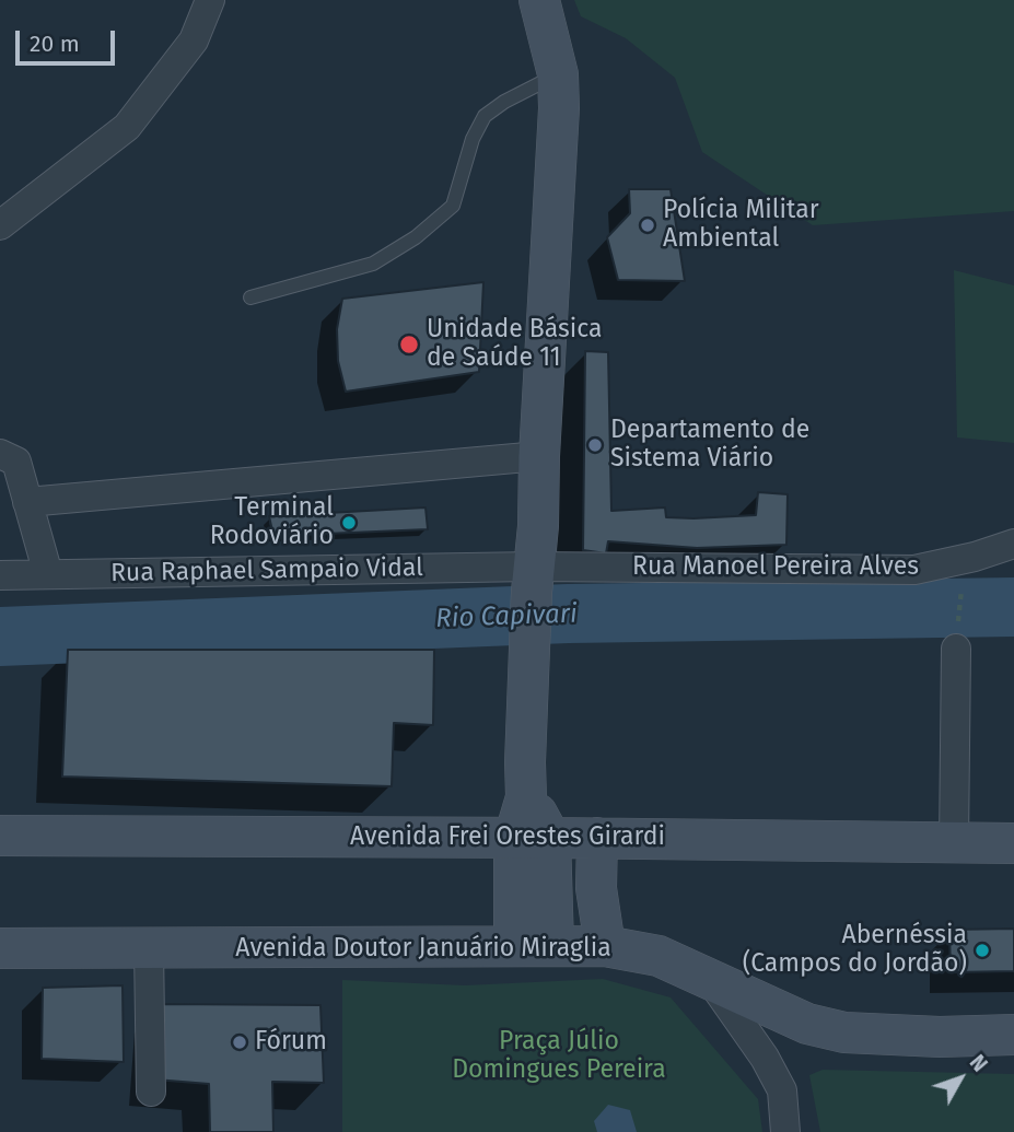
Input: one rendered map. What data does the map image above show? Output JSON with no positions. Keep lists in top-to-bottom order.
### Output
{
  "streets": {
    "main road": ["Avenida Frei Orestes Girardi", "Avenida Doutor Januário Miraglia"],
    "street": ["Rua Manoel Pereira Alves", "Rua Raphael Sampaio Vidal"]
  },
  "crossings": [
    ["Rua Manoel Pereira Alves", "Rua Raphael Sampaio Vidal"]
  ],
  "water": ["Rio Capivari"],
  "parks": ["Praça Júlio Domingues Pereira"],
  "places": [
    "Polícia Militar Ambiental",
    "Unidade Básica de Saúde 11",
    "Departamento de Sistema Viário",
    "Terminal Rodoviário",
    "Abernéssia (Campos do Jordão)",
    "Fórum"
  ],
  "scale_bar": "20 m",
  "north": "top right"
}
